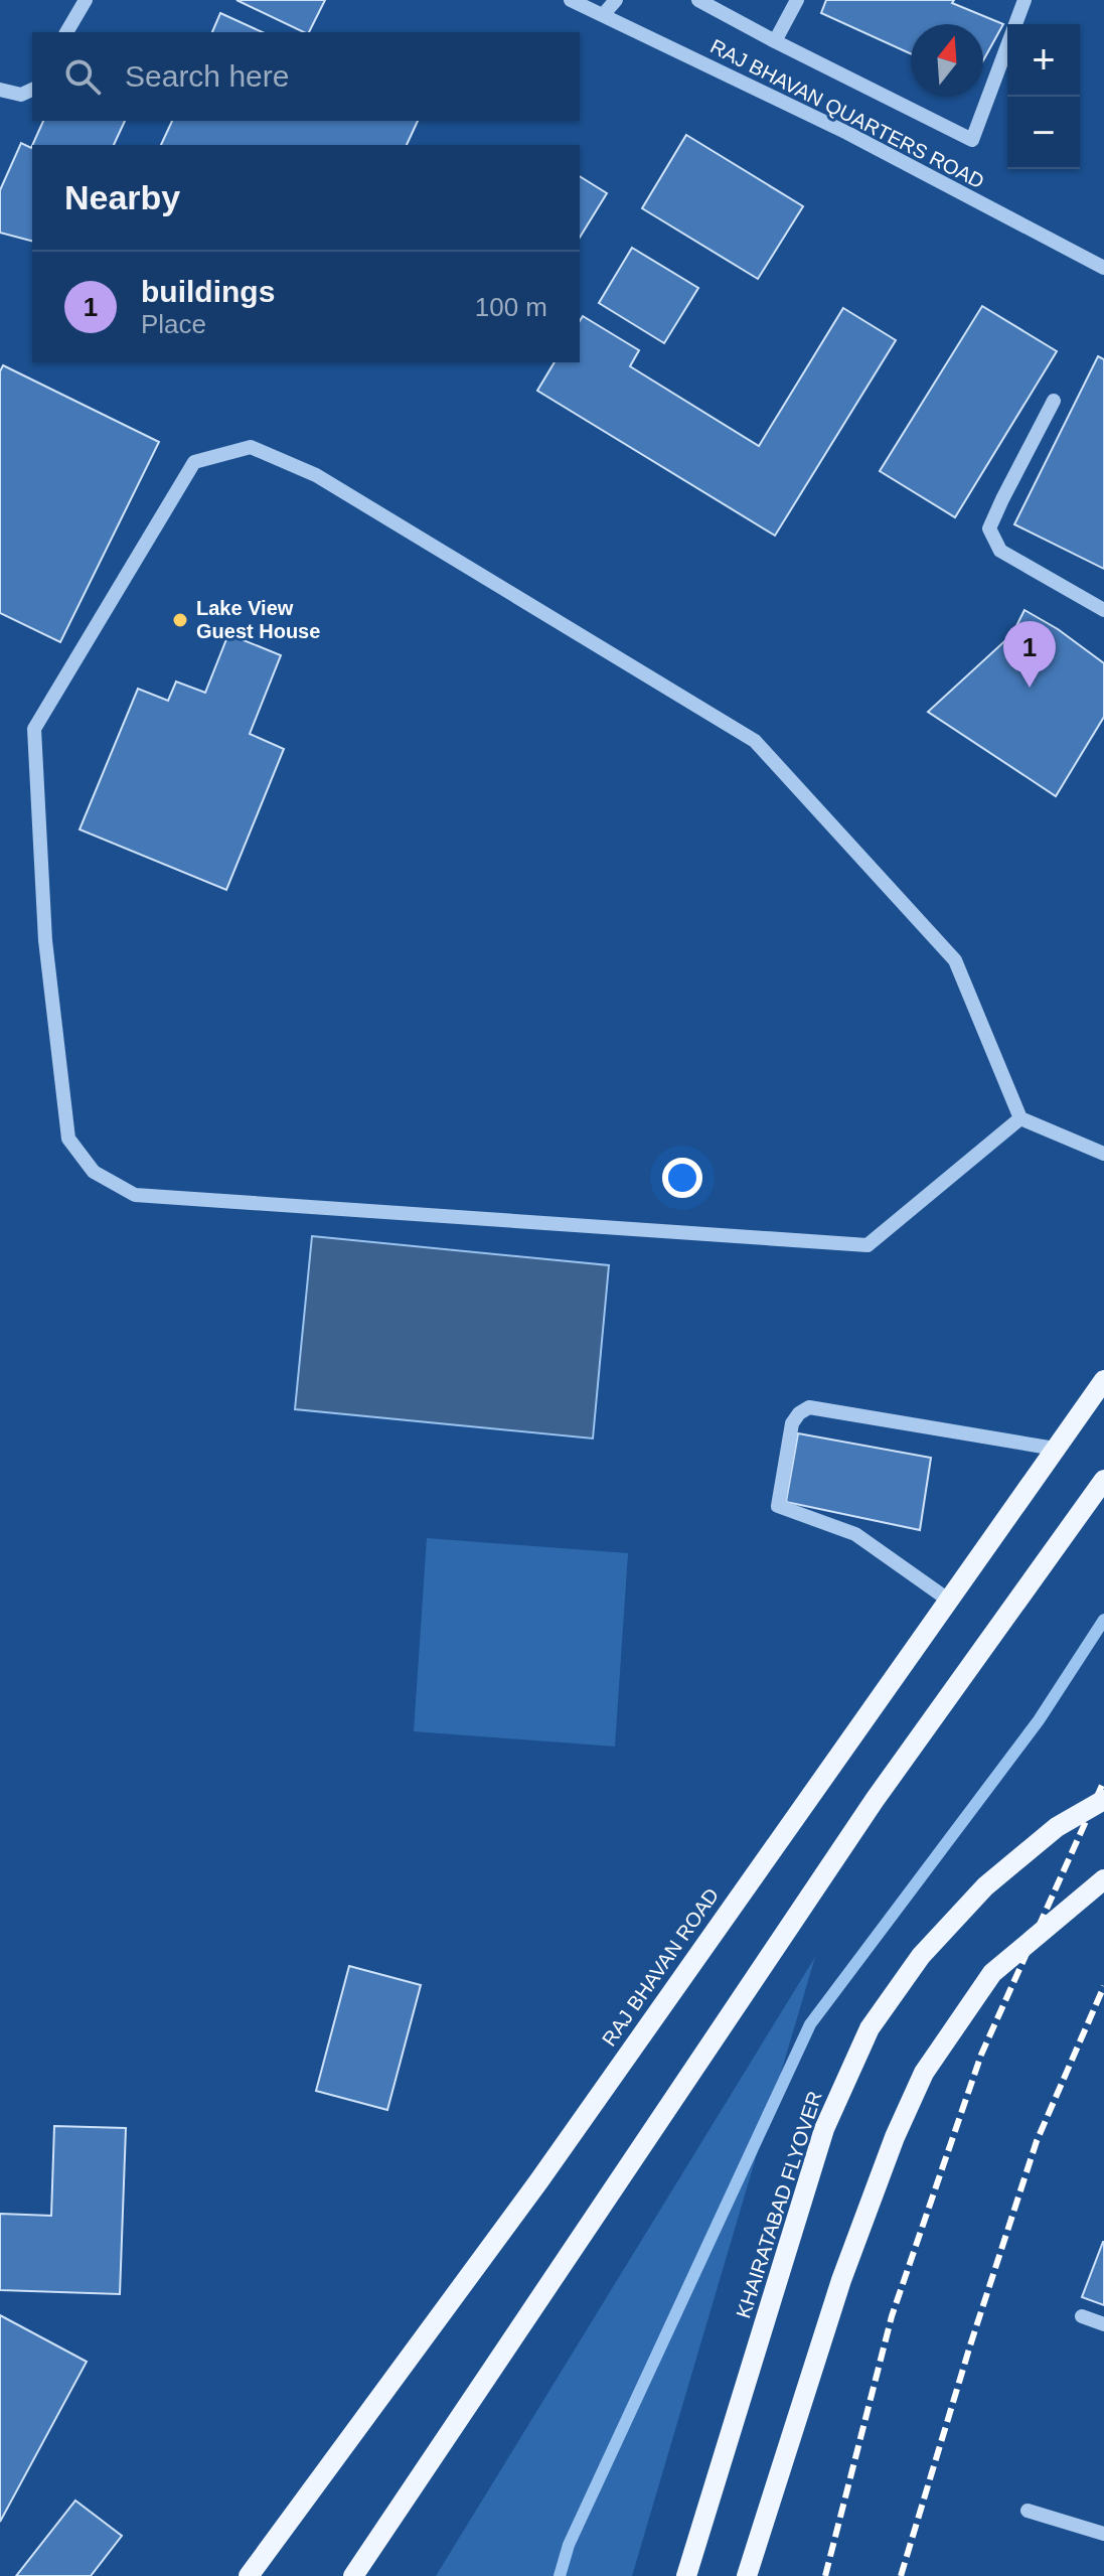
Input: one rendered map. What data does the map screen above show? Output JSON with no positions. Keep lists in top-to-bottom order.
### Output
{
  "streets": {
    "main road": ["RAJ BHAVAN ROAD", "KHAIRATABAD FLYOVER"],
    "street": ["RAJ BHAVAN QUARTERS ROAD"]
  },
  "places": ["Lake View Guest House"],
  "north": "top",
  "page": {
    "map_buttons": ["+", "−"],
    "search": "Search here",
    "heading": "Nearby",
    "list": [
      {
        "mark": "1",
        "name": "buildings",
        "note": "Place",
        "value": "100 m"
      }
    ],
    "pins": "1"
  }
}
